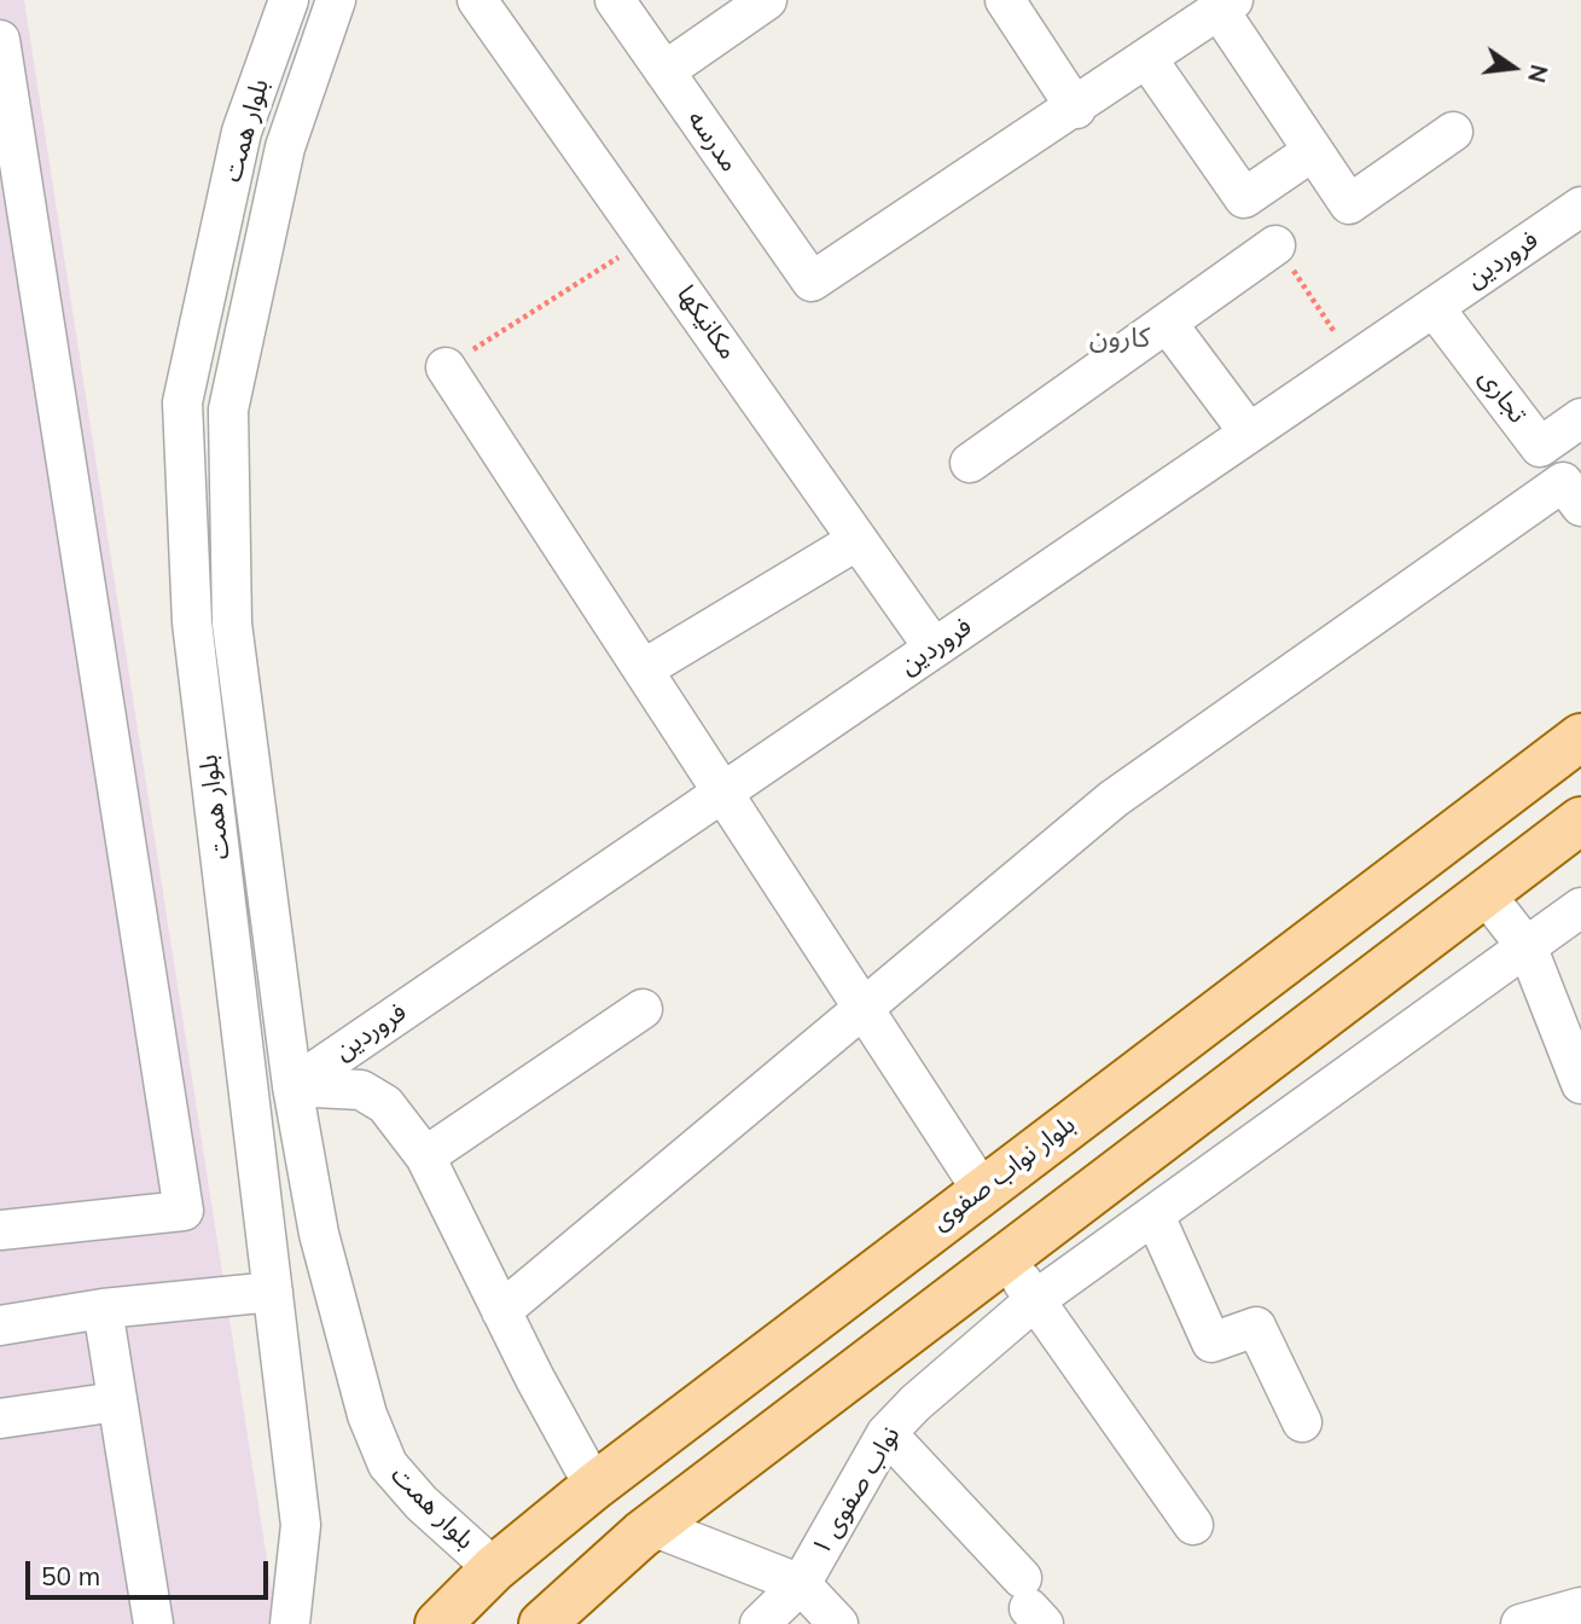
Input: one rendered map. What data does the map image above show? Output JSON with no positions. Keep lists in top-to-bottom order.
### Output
{
  "streets": {
    "main road": ["بلوار نواب صفوی"],
    "street": [
      "بلوار همت",
      "مدرسه",
      "فروردین",
      "مکانیکها",
      "تجاری",
      "نواب صفوی ۱"
    ]
  },
  "crossings": [
    ["بلوار همت", "فروردین"],
    ["بلوار همت", "بلوار نواب صفوی"],
    ["فروردین", "مکانیکها"],
    ["فروردین", "تجاری"]
  ],
  "districts": ["کارون"],
  "scale_bar": "50 m",
  "north": "right"
}
